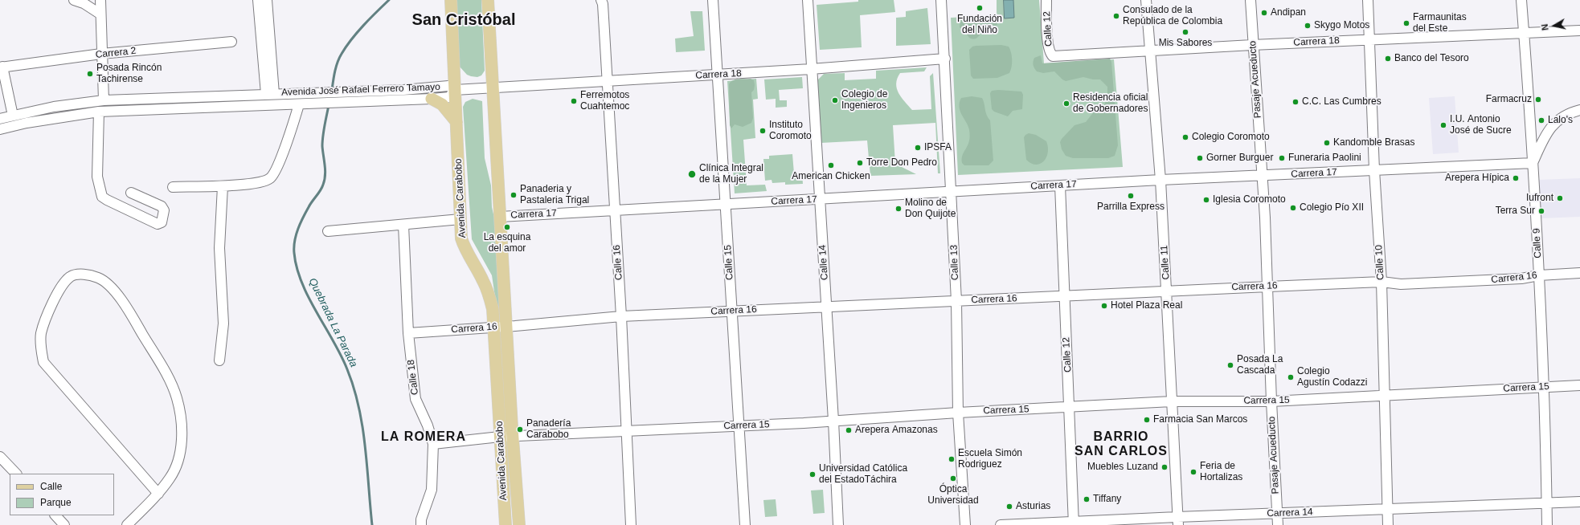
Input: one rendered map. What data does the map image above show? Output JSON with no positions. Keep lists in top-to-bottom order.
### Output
{
  "streets": {
    "main road": ["Avenida Carabobo"],
    "street": [
      "Calle 12",
      "Carrera 18",
      "Carrera 2",
      "Pasaje Acueducto",
      "Avenida José Rafael Ferrero Tamayo",
      "Carrera 17",
      "Calle 9",
      "Calle 16",
      "Calle 15",
      "Calle 14",
      "Calle 13",
      "Calle 11",
      "Calle 10",
      "Carrera 16",
      "Calle 18",
      "Carrera 15",
      "Carrera 14"
    ]
  },
  "crossings": [
    ["Calle 12", "Carrera 18"],
    ["Calle 12", "Carrera 17"],
    ["Calle 12", "Carrera 16"],
    ["Calle 12", "Carrera 15"],
    ["Calle 12", "Carrera 14"],
    ["Carrera 18", "Pasaje Acueducto"],
    ["Carrera 18", "Avenida José Rafael Ferrero Tamayo"],
    ["Carrera 18", "Avenida Carabobo"],
    ["Carrera 18", "Calle 9"],
    ["Carrera 18", "Calle 16"],
    ["Carrera 18", "Calle 15"],
    ["Carrera 18", "Calle 14"],
    ["Carrera 18", "Calle 13"],
    ["Carrera 18", "Calle 11"],
    ["Carrera 18", "Calle 10"],
    ["Pasaje Acueducto", "Carrera 17"],
    ["Pasaje Acueducto", "Carrera 16"],
    ["Pasaje Acueducto", "Carrera 15"],
    ["Pasaje Acueducto", "Carrera 14"],
    ["Avenida José Rafael Ferrero Tamayo", "Avenida Carabobo"],
    ["Carrera 17", "Avenida Carabobo"],
    ["Carrera 17", "Calle 9"],
    ["Carrera 17", "Calle 16"],
    ["Carrera 17", "Calle 15"],
    ["Carrera 17", "Calle 14"],
    ["Carrera 17", "Calle 13"],
    ["Carrera 17", "Calle 11"],
    ["Carrera 17", "Calle 10"],
    ["Avenida Carabobo", "Carrera 16"],
    ["Avenida Carabobo", "Carrera 15"],
    ["Calle 9", "Carrera 16"],
    ["Calle 9", "Carrera 15"],
    ["Calle 9", "Carrera 14"],
    ["Calle 16", "Carrera 16"],
    ["Calle 16", "Carrera 15"],
    ["Calle 15", "Carrera 16"],
    ["Calle 15", "Carrera 15"],
    ["Calle 14", "Carrera 16"],
    ["Calle 14", "Carrera 15"],
    ["Calle 13", "Carrera 16"],
    ["Calle 13", "Carrera 15"],
    ["Calle 11", "Carrera 16"],
    ["Calle 11", "Carrera 15"],
    ["Calle 11", "Carrera 14"],
    ["Calle 10", "Carrera 16"],
    ["Calle 10", "Carrera 15"],
    ["Calle 10", "Carrera 14"],
    ["Carrera 16", "Calle 18"],
    ["Calle 18", "Carrera 15"]
  ],
  "districts": ["San Cristóbal", "LA ROMERA", "BARRIO SAN CARLOS"],
  "water": ["Quebrada La Parada"],
  "places": [
    "Fundación del Niño",
    "Andipan",
    "Consulado de la República de Colombia",
    "Farmaunitas del Este",
    "Skygo Motos",
    "Mis Sabores",
    "Banco del Tesoro",
    "Posada Rincón Tachirense",
    "Farmacruz",
    "Colegio de Ingenieros",
    "Ferremotos Cuahtemoc",
    "C.C. Las Cumbres",
    "Residencia oficial de Gobernadores",
    "Lalo's",
    "I.U. Antonio José de Sucre",
    "Instituto Coromoto",
    "Colegio Coromoto",
    "Kandomble Brasas",
    "IPSFA",
    "Gorner Burguer",
    "Funeraria Paolini",
    "Torre Don Pedro",
    "American Chicken",
    "Clínica Integral de la Mujer",
    "Arepera Hípica",
    "Panaderia y Pastaleria Trigal",
    "Parrilla Express",
    "Iufront",
    "Iglesia Coromoto",
    "Colegio Pío XII",
    "Molino de Don Quijote",
    "Terra Sur",
    "La esquina del amor",
    "Hotel Plaza Real",
    "Posada La Cascada",
    "Colegio Agustín Codazzi",
    "Farmacia San Marcos",
    "Panadería Carabobo",
    "Arepera Amazonas",
    "Escuela Simón Rodriguez",
    "Muebles Luzand",
    "Feria de Hortalizas",
    "Universidad Católica del EstadoTáchira",
    "Óptica Universidad",
    "Tiffany",
    "Asturias"
  ],
  "legend": ["Calle", "Parque"],
  "north": "left"
}
